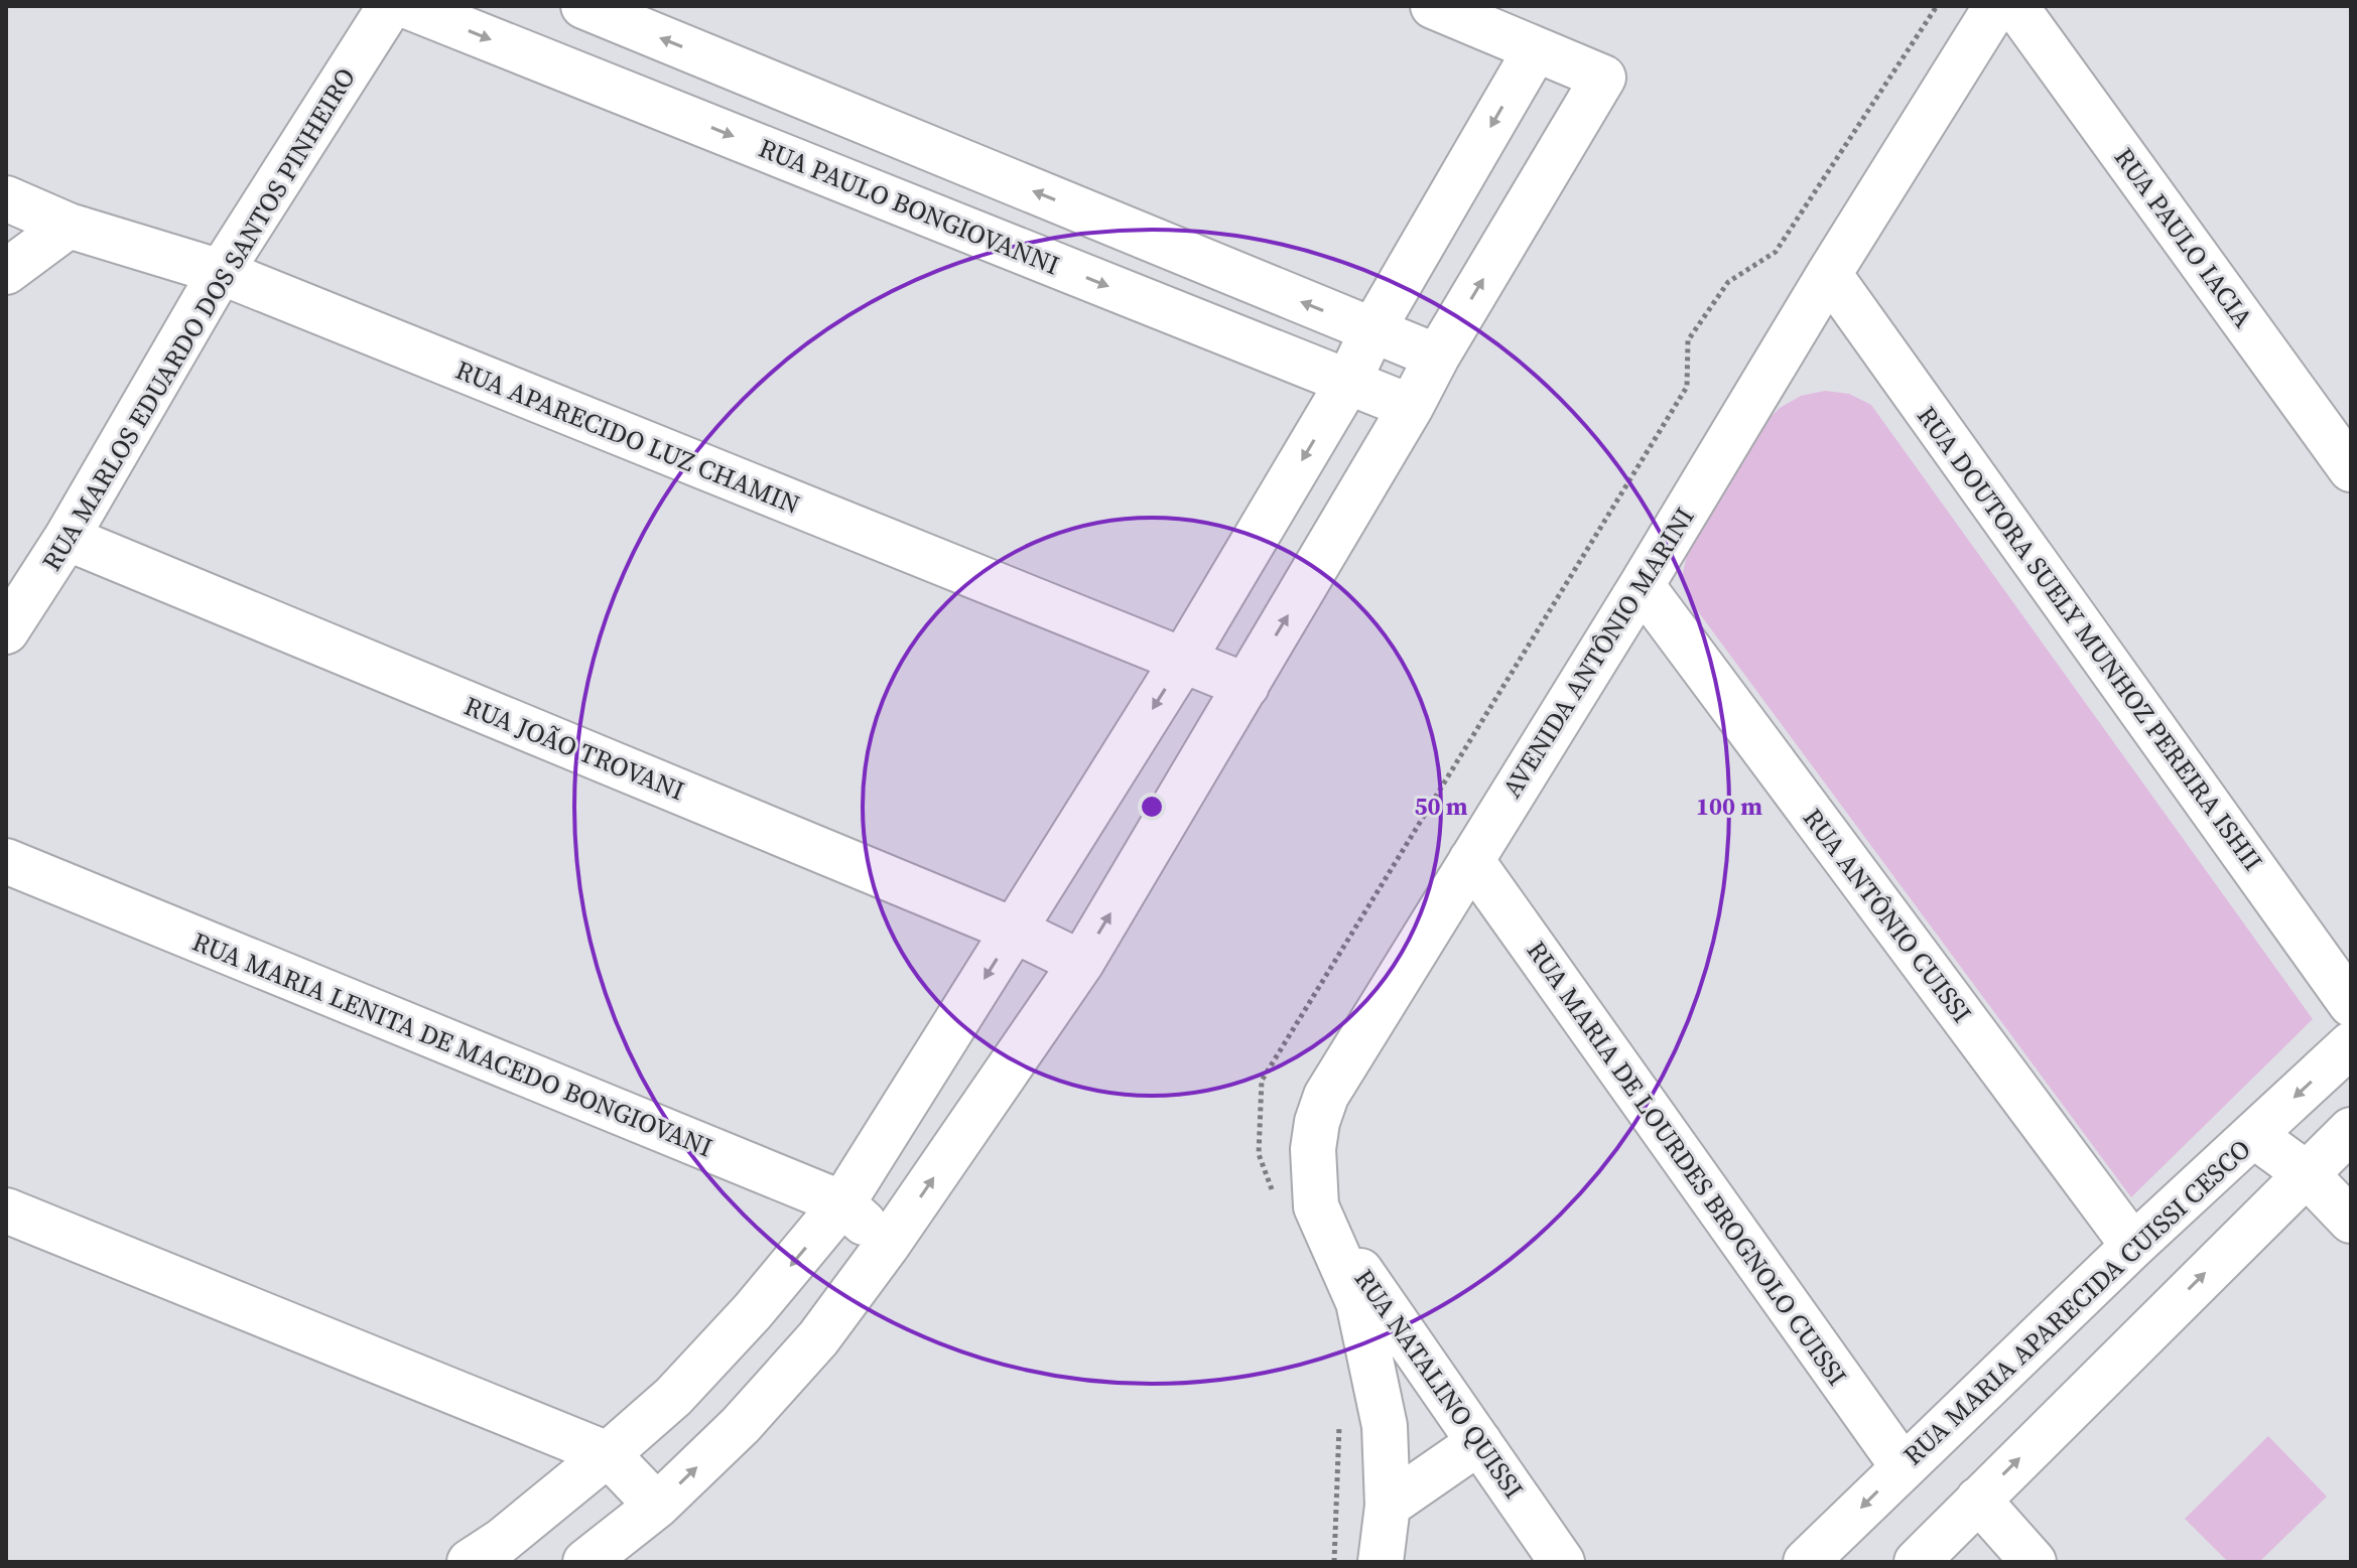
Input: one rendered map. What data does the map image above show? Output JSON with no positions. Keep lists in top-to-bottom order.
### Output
{
  "streets": {
    "street": [
      "RUA PAULO BONGIOVANNI",
      "RUA PAULO IACIA",
      "RUA MARLOS EDUARDO DOS SANTOS PINHEIRO",
      "RUA APARECIDO LUZ CHAMIN",
      "RUA DOUTORA SUELY MUNHOZ PEREIRA ISHII",
      "AVENIDA ANTÔNIO MARINI",
      "RUA JOÃO TROVANI",
      "RUA ANTÔNIO CUISSI",
      "RUA MARIA LENITA DE MACEDO BONGIOVANI",
      "RUA MARIA DE LOURDES BROGNOLO CUISSI",
      "RUA MARIA APARECIDA CUISSI CESCO",
      "RUA NATALINO QUISSI"
    ]
  },
  "crossings": [
    ["RUA MARLOS EDUARDO DOS SANTOS PINHEIRO", "RUA APARECIDO LUZ CHAMIN"],
    ["RUA MARLOS EDUARDO DOS SANTOS PINHEIRO", "RUA JOÃO TROVANI"],
    ["RUA DOUTORA SUELY MUNHOZ PEREIRA ISHII", "AVENIDA ANTÔNIO MARINI"],
    ["AVENIDA ANTÔNIO MARINI", "RUA ANTÔNIO CUISSI"],
    ["AVENIDA ANTÔNIO MARINI", "RUA MARIA DE LOURDES BROGNOLO CUISSI"],
    ["AVENIDA ANTÔNIO MARINI", "RUA NATALINO QUISSI"],
    ["RUA ANTÔNIO CUISSI", "RUA MARIA APARECIDA CUISSI CESCO"],
    ["RUA MARIA DE LOURDES BROGNOLO CUISSI", "RUA MARIA APARECIDA CUISSI CESCO"]
  ],
  "rings": ["50 m", "100 m"]
}
